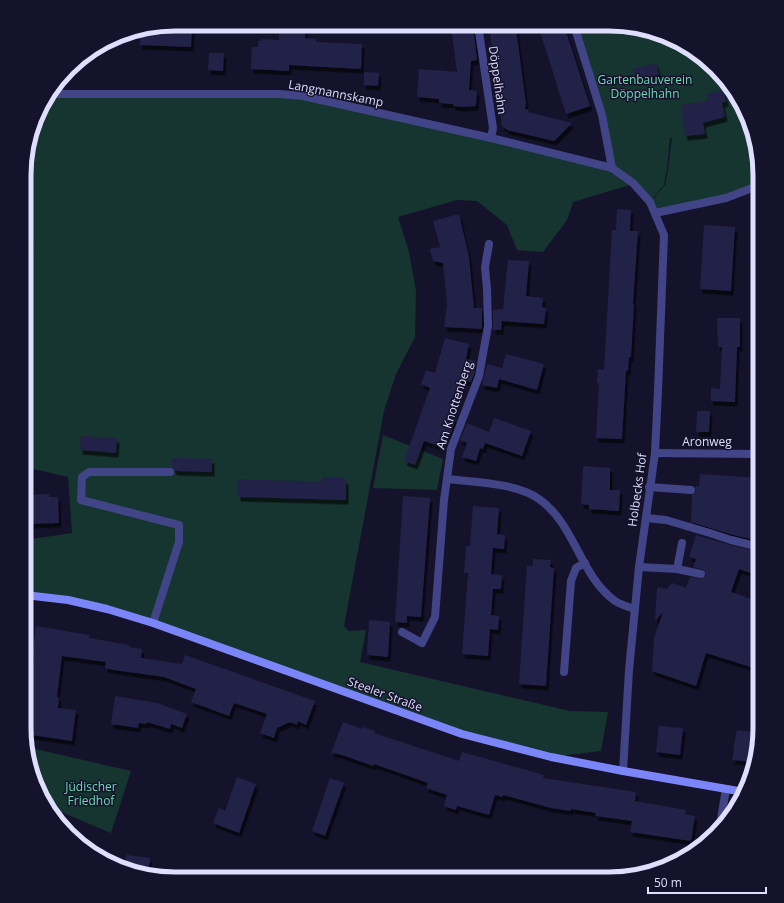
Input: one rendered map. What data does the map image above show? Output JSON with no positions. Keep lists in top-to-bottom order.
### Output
{
  "streets": {
    "main road": ["Steeler Straße"],
    "street": [
      "Döppelhahn",
      "Langmannskamp",
      "Am Knottenberg",
      "Aronweg",
      "Holbecks Hof"
    ]
  },
  "crossings": [
    ["Döppelhahn", "Langmannskamp"],
    ["Langmannskamp", "Holbecks Hof"],
    ["Aronweg", "Holbecks Hof"],
    ["Holbecks Hof", "Steeler Straße"]
  ],
  "parks": ["Gartenbauverein Döppelhahn", "Jüdischer Friedhof"],
  "scale_bar": "50 m"
}
